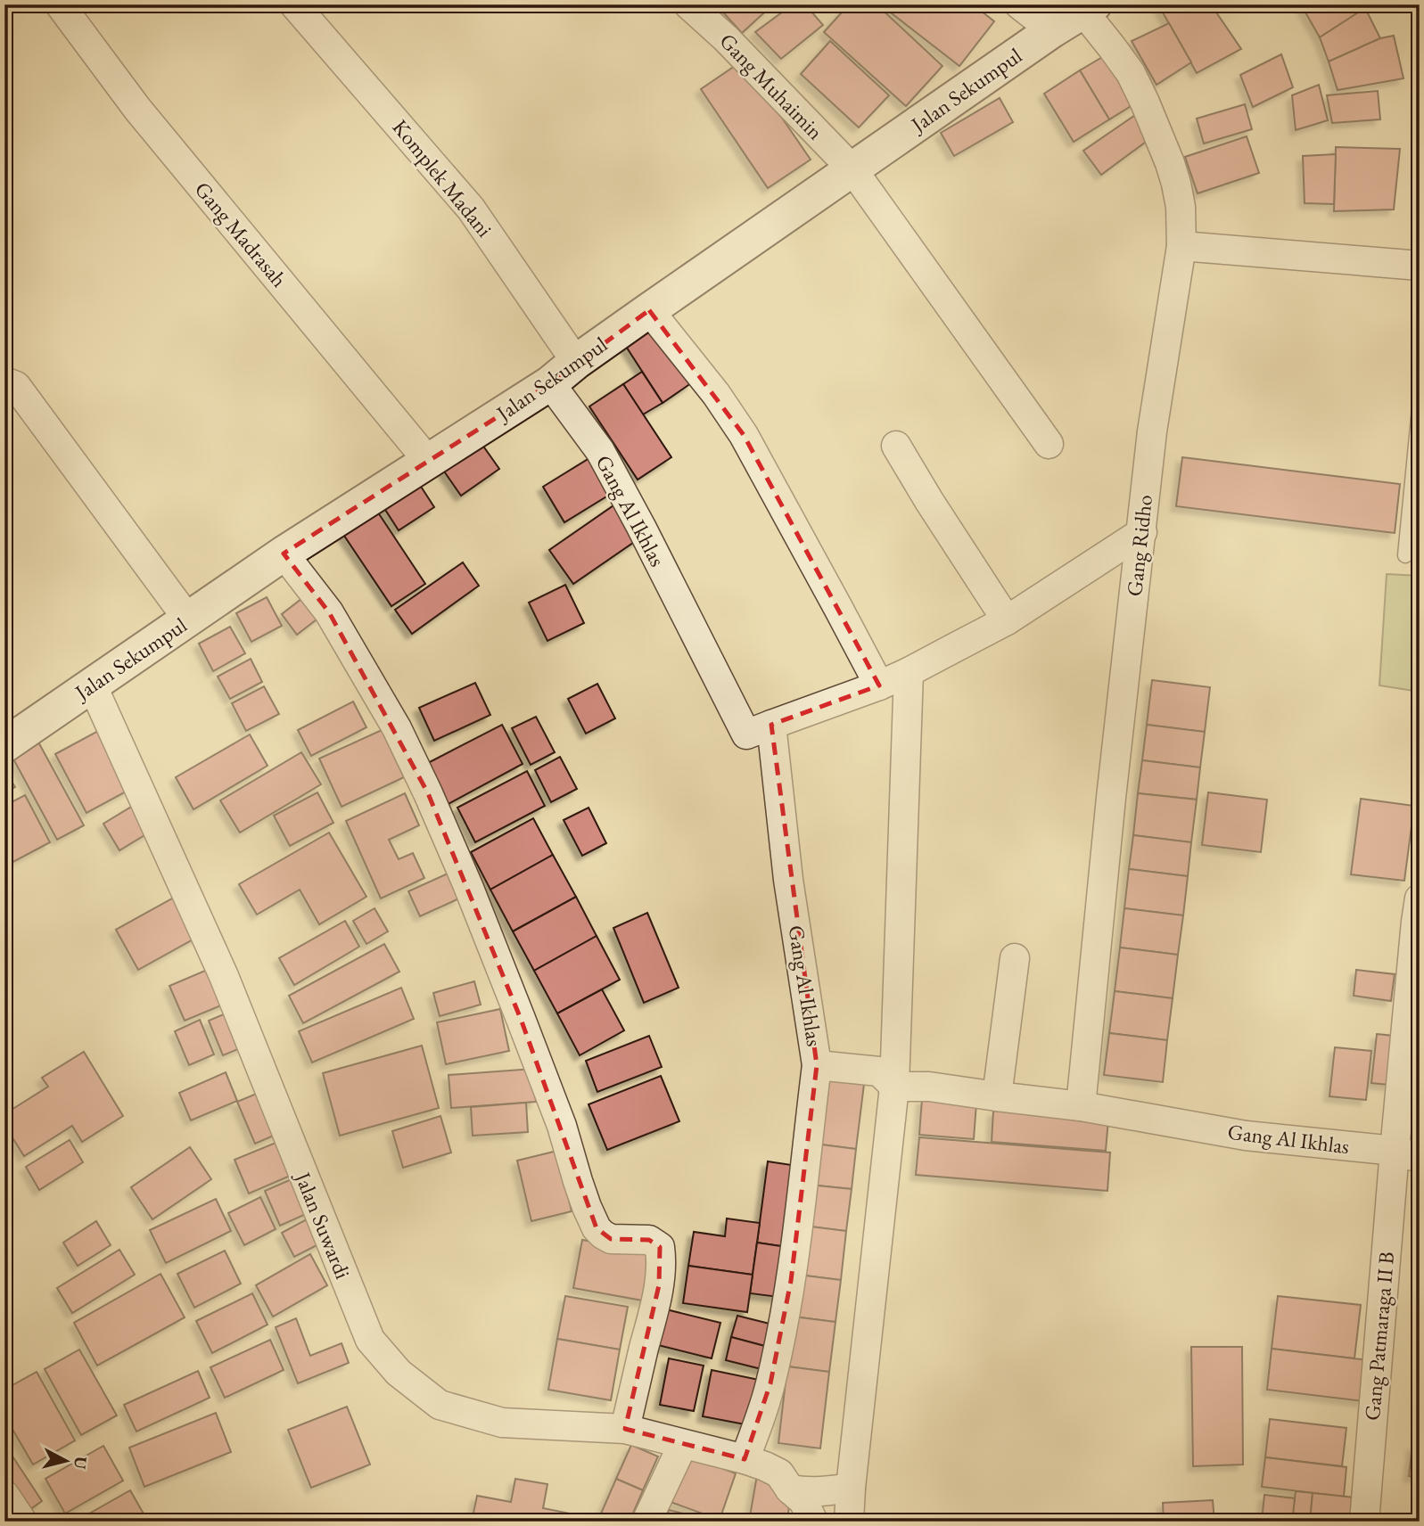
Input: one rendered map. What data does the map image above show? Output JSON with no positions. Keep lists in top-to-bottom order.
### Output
{
  "streets": {
    "main road": ["Jalan Sekumpul"],
    "street": [
      "Gang Muhaimin",
      "Komplek Madani",
      "Gang Madrasah",
      "Gang Al Ikhlas",
      "Gang Ridho",
      "Jalan Suwardi",
      "Gang Patmaraga II B"
    ]
  },
  "crossings": [
    ["Gang Muhaimin", "Jalan Sekumpul"],
    ["Jalan Sekumpul", "Komplek Madani"],
    ["Jalan Sekumpul", "Gang Madrasah"],
    ["Jalan Sekumpul", "Gang Al Ikhlas"],
    ["Jalan Sekumpul", "Gang Ridho"],
    ["Jalan Sekumpul", "Jalan Suwardi"],
    ["Gang Al Ikhlas", "Gang Ridho"],
    ["Gang Al Ikhlas", "Gang Patmaraga II B"]
  ],
  "north": "right"
}
